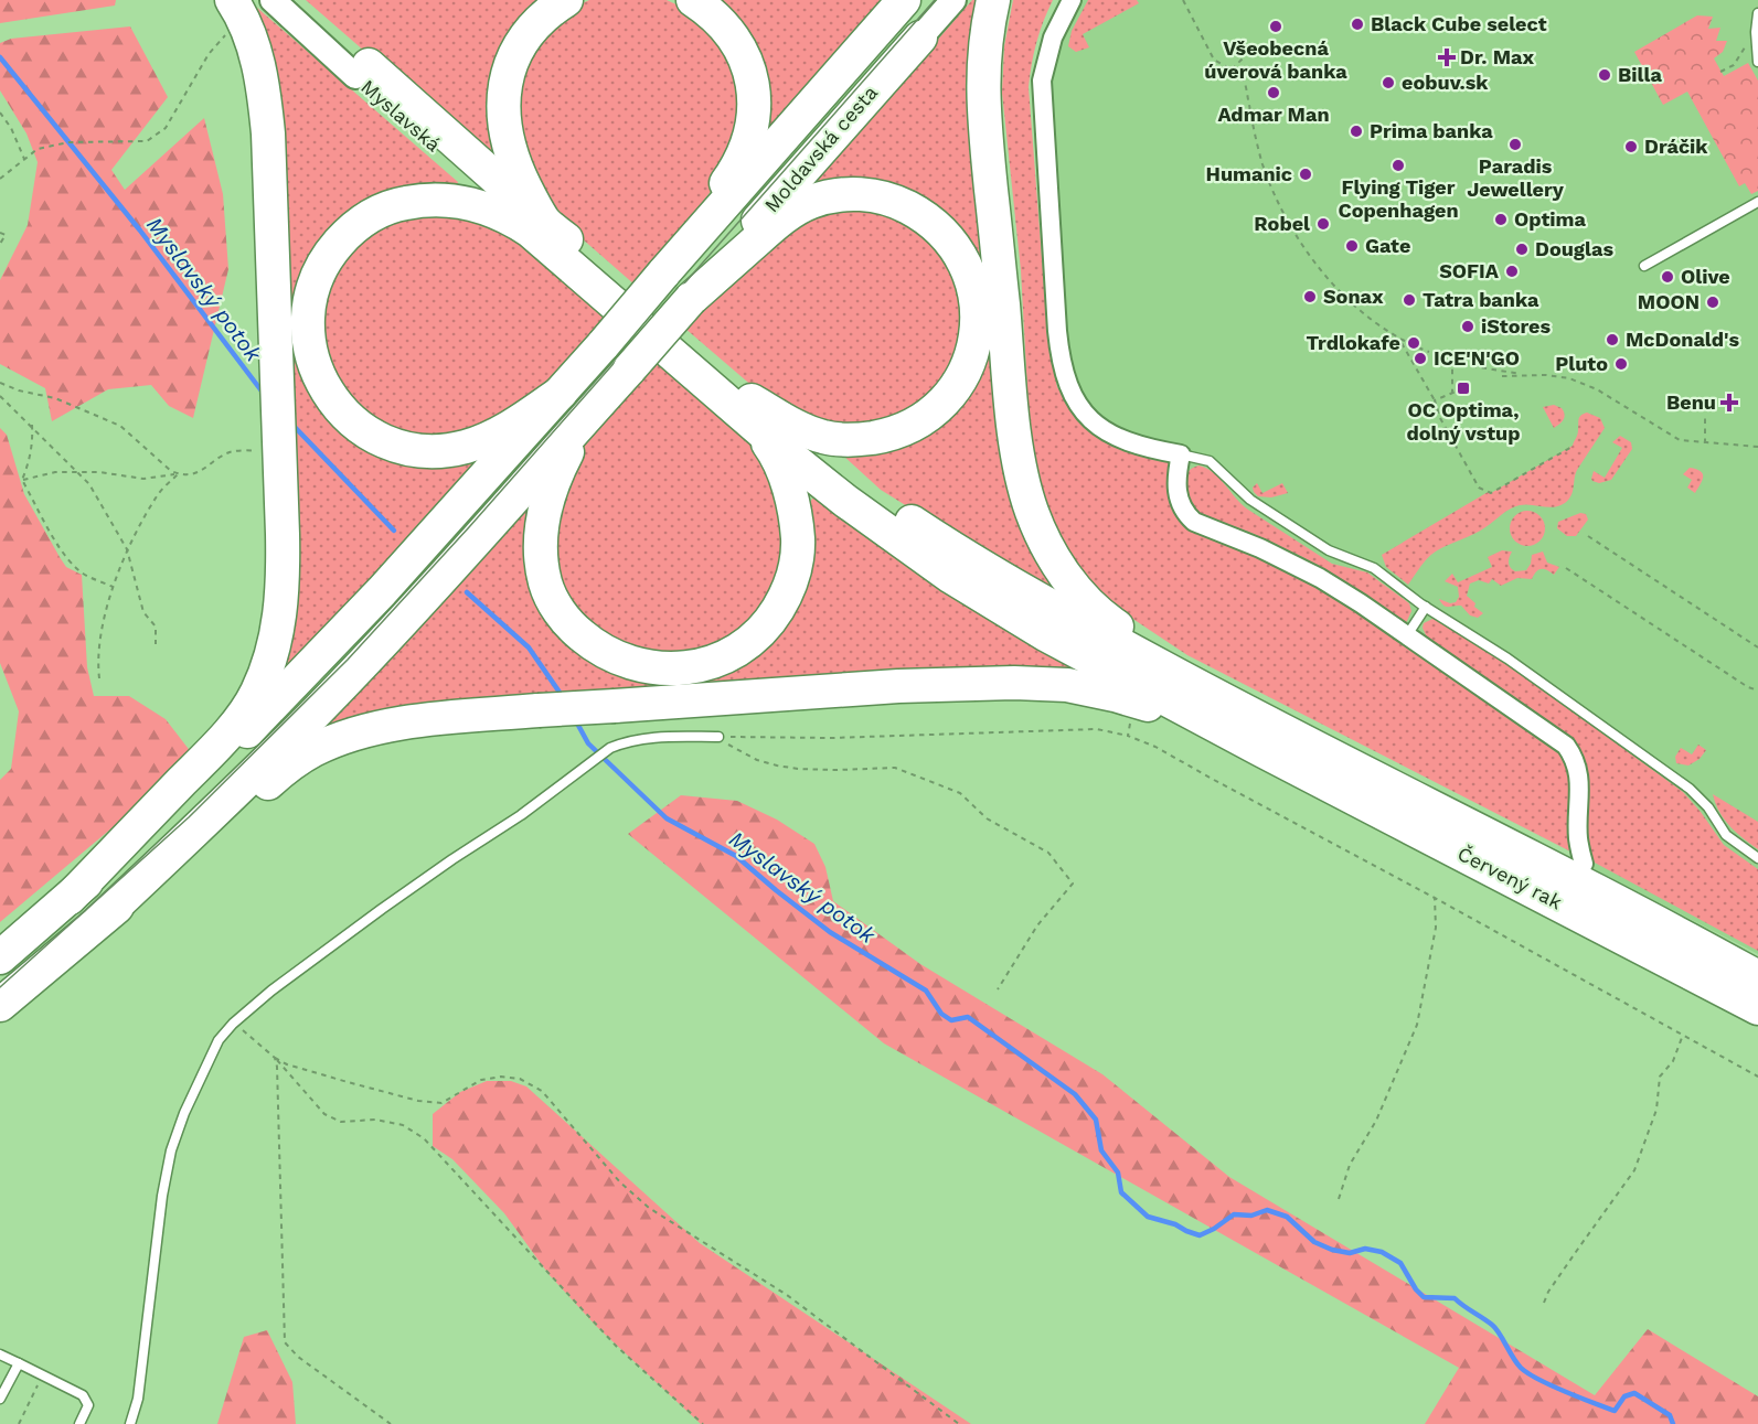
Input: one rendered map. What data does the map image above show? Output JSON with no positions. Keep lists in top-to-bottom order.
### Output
{
  "streets": {
    "highway": ["Myslavská", "Moldavská cesta", "Červený rak"]
  },
  "water": ["Myslavský potok"],
  "places": {
    "other": [
      "Black Cube select",
      "Všeobecná úverová banka",
      "Billa",
      "eobuv.sk",
      "Admar Man",
      "Prima banka",
      "Paradis Jewellery",
      "Dráčik",
      "Flying Tiger Copenhagen",
      "Humanic",
      "Optima",
      "Robel",
      "Gate",
      "Douglas",
      "SOFIA",
      "Olive",
      "Sonax",
      "Tatra banka",
      "MOON",
      "iStores",
      "McDonald's",
      "Trdlokafe",
      "ICE'N'GO",
      "Pluto"
    ],
    "health": ["Dr. Max", "Benu"],
    "transit": ["OC Optima, dolný vstup"]
  }
}
